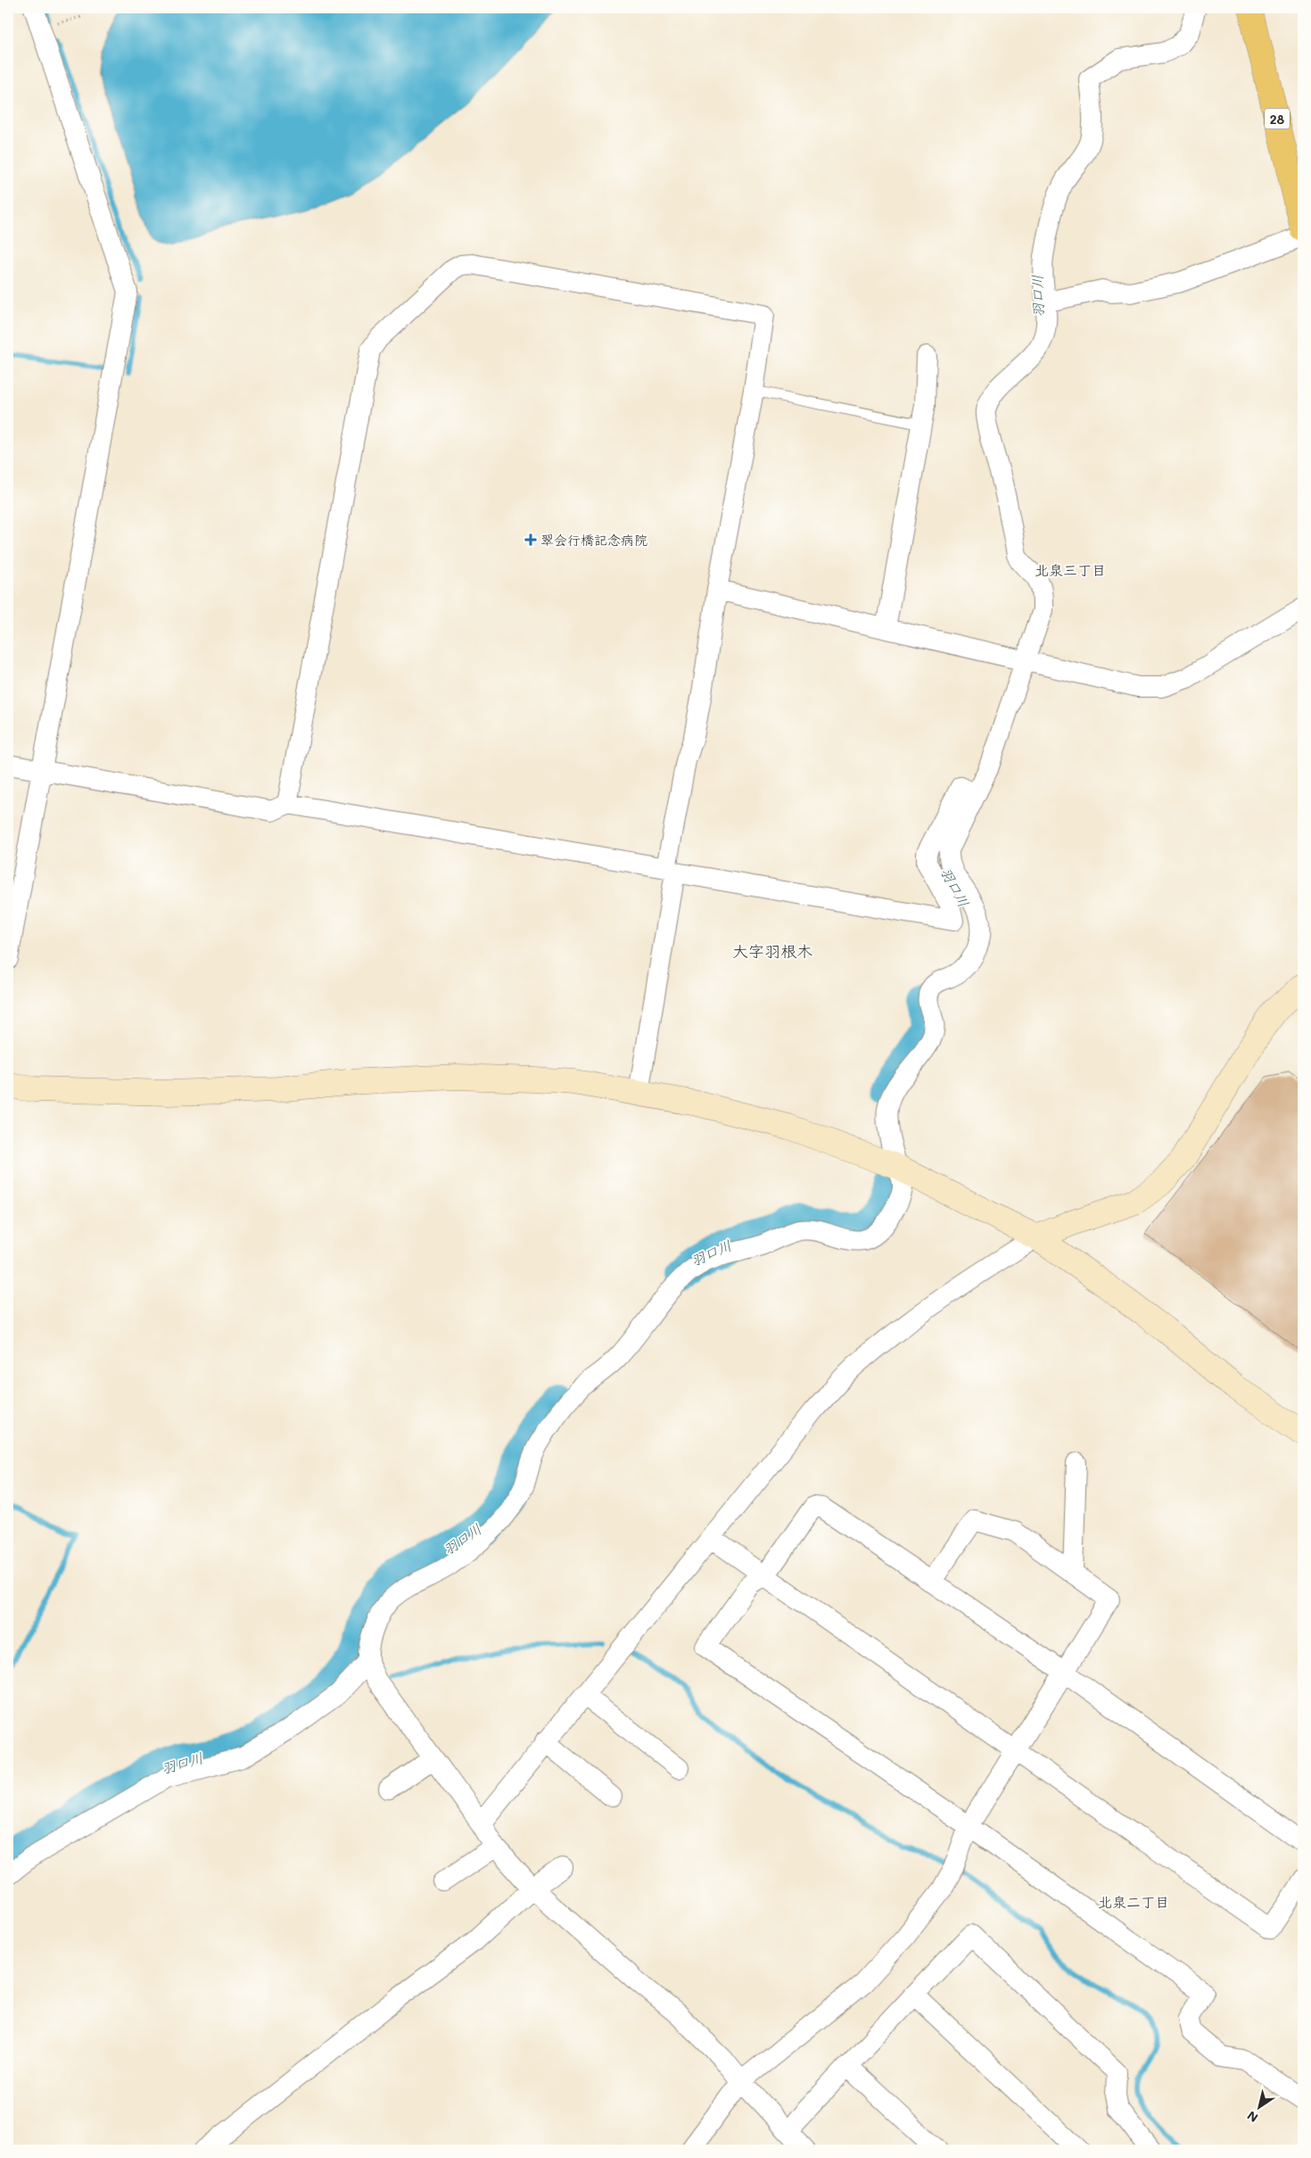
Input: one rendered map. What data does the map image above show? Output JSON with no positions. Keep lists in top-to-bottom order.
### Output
{
  "streets": {
    "main road": ["28"]
  },
  "districts": ["北泉三丁目", "大字羽根木", "北泉二丁目"],
  "water": ["羽口川"],
  "places": {
    "health": ["翠会行橋記念病院"]
  },
  "north": "bottom left"
}
